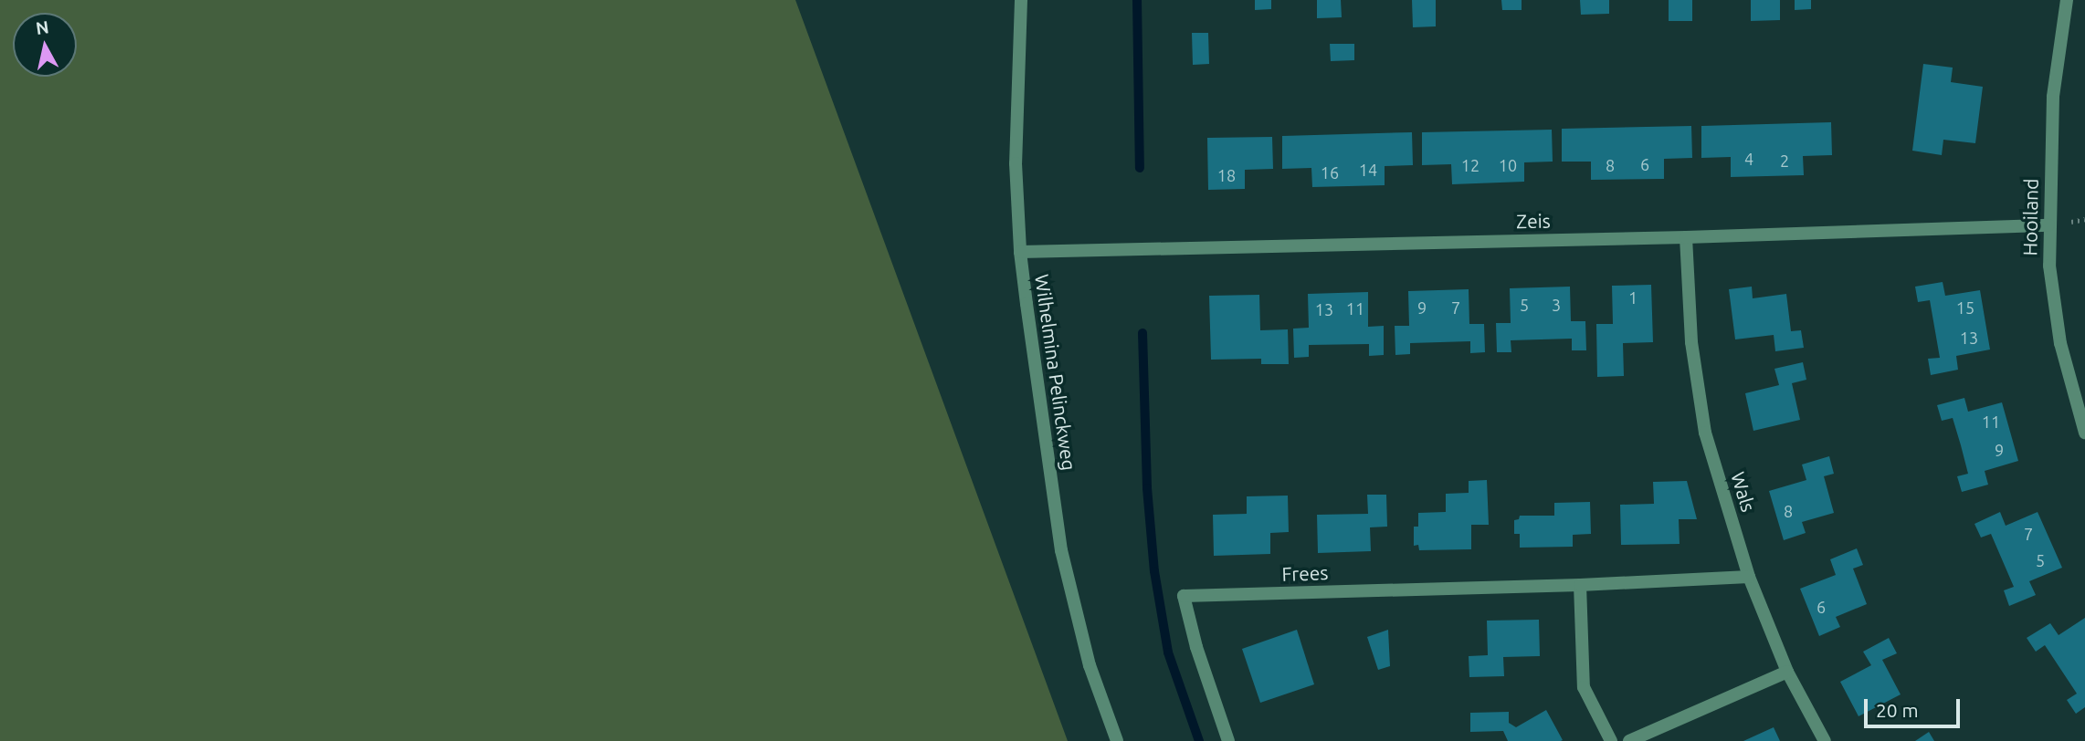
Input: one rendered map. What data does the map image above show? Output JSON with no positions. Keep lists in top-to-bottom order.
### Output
{
  "streets": {
    "street": [
      "Hooiland",
      "Zeis",
      "Wilhelmina Pelinckweg",
      "Wals",
      "Frees"
    ]
  },
  "crossings": [
    ["Hooiland", "Zeis"],
    ["Zeis", "Wilhelmina Pelinckweg"],
    ["Zeis", "Wals"],
    ["Wals", "Frees"]
  ],
  "house_numbers": [
    "4",
    "2",
    "6",
    "12",
    "10",
    "8",
    "14",
    "16",
    "18",
    "1",
    "5",
    "3",
    "9",
    "7",
    "15",
    "11",
    "13",
    "13",
    "11",
    "9",
    "8",
    "7",
    "5",
    "6"
  ],
  "scale_bar": "20 m",
  "north": "top"
}
